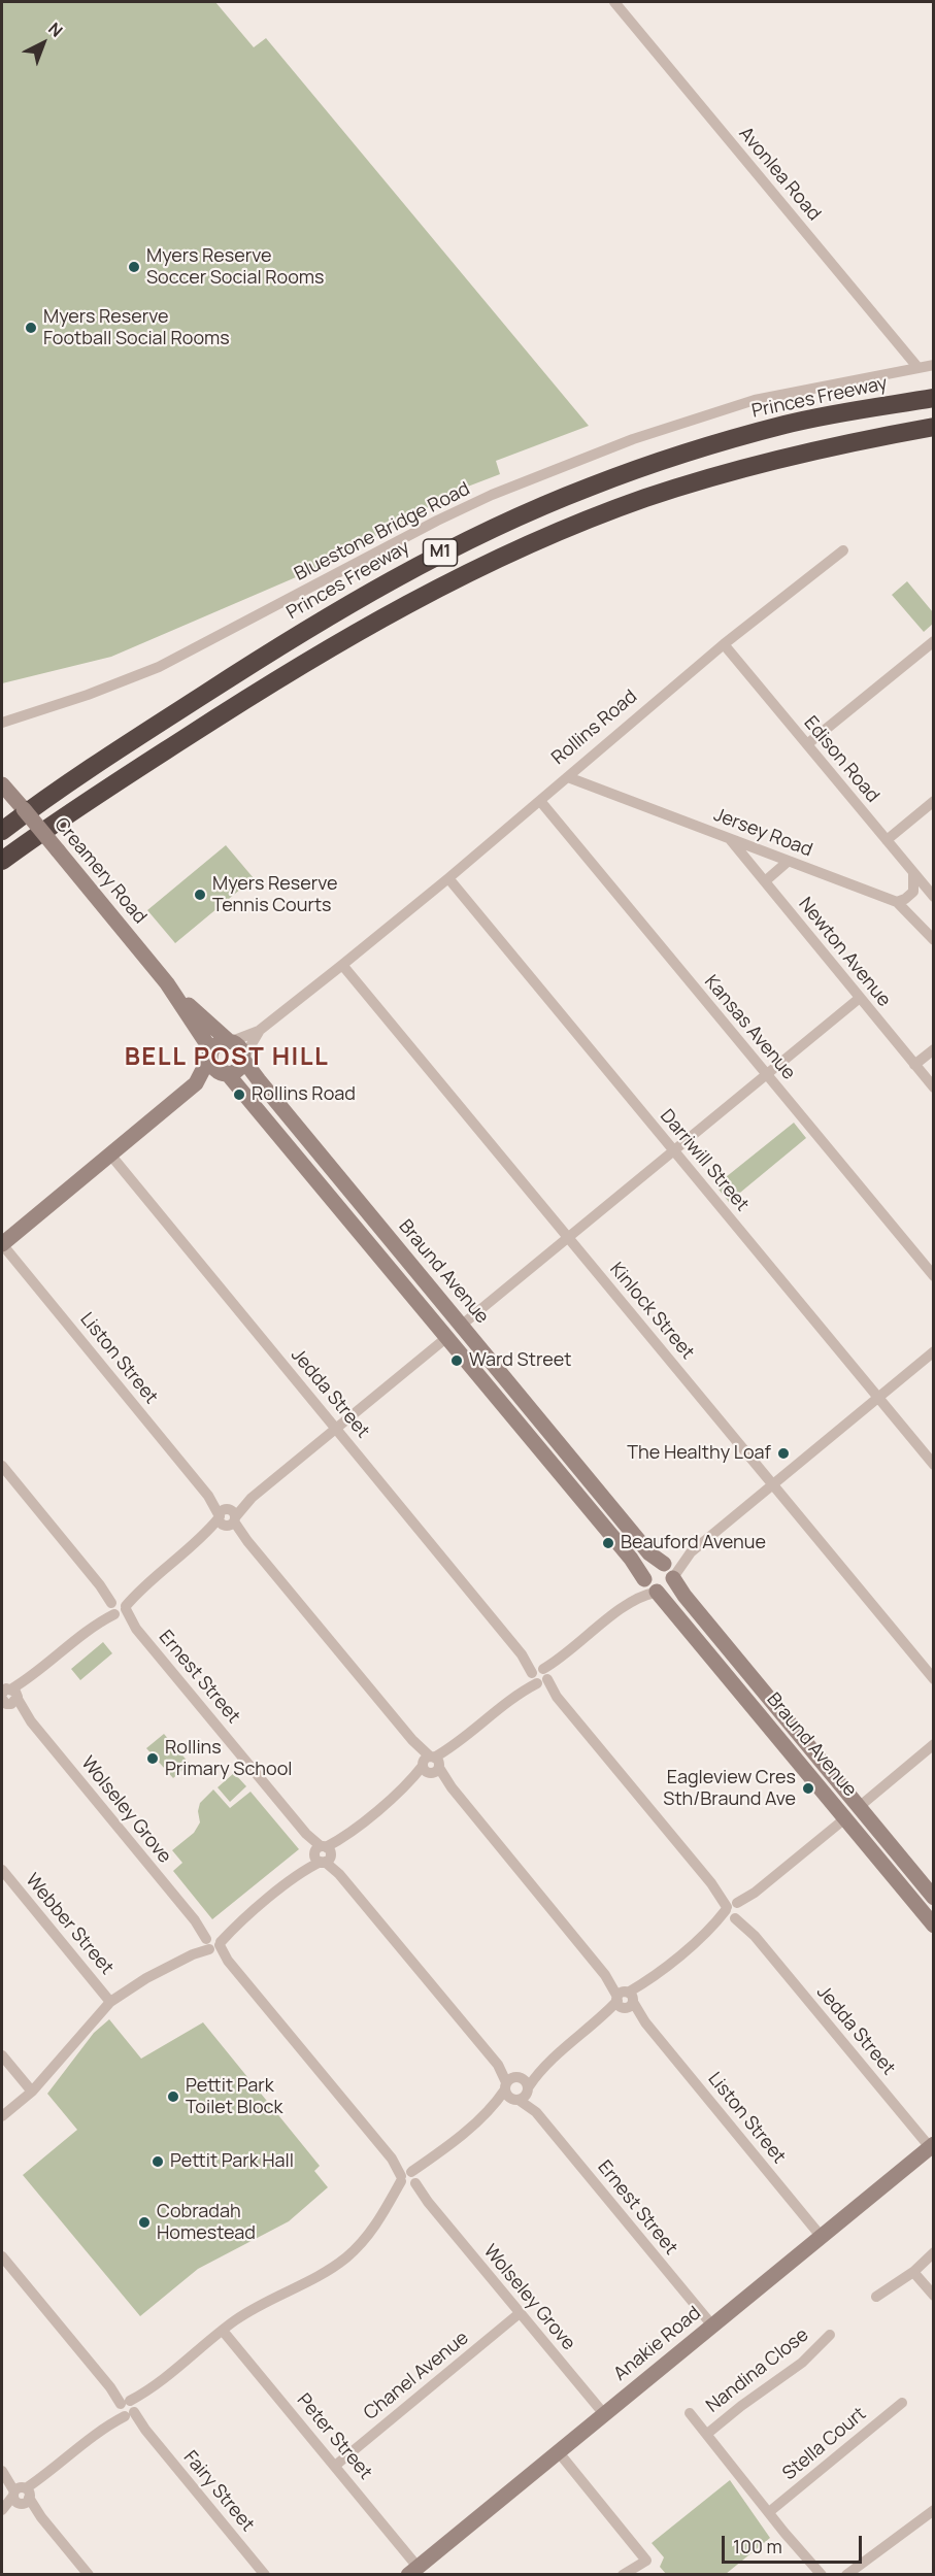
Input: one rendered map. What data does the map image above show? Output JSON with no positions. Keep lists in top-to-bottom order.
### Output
{
  "streets": {
    "highway": ["Princes Freeway", "M1"],
    "street": [
      "Avonlea Road",
      "Bluestone Bridge Road",
      "Rollins Road",
      "Edison Road",
      "Jersey Road",
      "Creamery Road",
      "Newton Avenue",
      "Kansas Avenue",
      "Darriwill Street",
      "Braund Avenue",
      "Kinlock Street",
      "Liston Street",
      "Jedda Street",
      "Ernest Street",
      "Wolseley Grove",
      "Webber Street",
      "Anakie Road",
      "Nandina Close",
      "Chanel Avenue",
      "Peter Street",
      "Stella Court",
      "Fairy Street"
    ]
  },
  "crossings": [
    ["Avonlea Road", "Bluestone Bridge Road"],
    ["Rollins Road", "Edison Road"],
    ["Rollins Road", "Jersey Road"],
    ["Rollins Road", "Creamery Road"],
    ["Rollins Road", "Kansas Avenue"],
    ["Rollins Road", "Darriwill Street"],
    ["Rollins Road", "Braund Avenue"],
    ["Rollins Road", "Kinlock Street"],
    ["Jersey Road", "Newton Avenue"],
    ["Creamery Road", "Braund Avenue"],
    ["Liston Street", "Anakie Road"],
    ["Jedda Street", "Anakie Road"],
    ["Ernest Street", "Anakie Road"],
    ["Wolseley Grove", "Anakie Road"],
    ["Wolseley Grove", "Chanel Avenue"],
    ["Anakie Road", "Peter Street"],
    ["Chanel Avenue", "Peter Street"]
  ],
  "districts": ["BELL POST HILL"],
  "places": [
    "Myers Reserve Soccer Social Rooms",
    "Myers Reserve Football Social Rooms",
    "Myers Reserve Tennis Courts",
    "Rollins Road",
    "Ward Street",
    "The Healthy Loaf",
    "Beauford Avenue",
    "Rollins Primary School",
    "Eagleview Cres Sth/Braund Ave",
    "Pettit Park Toilet Block",
    "Pettit Park Hall",
    "Cobradah Homestead"
  ],
  "scale_bar": "100 m",
  "north": "top right"
}
